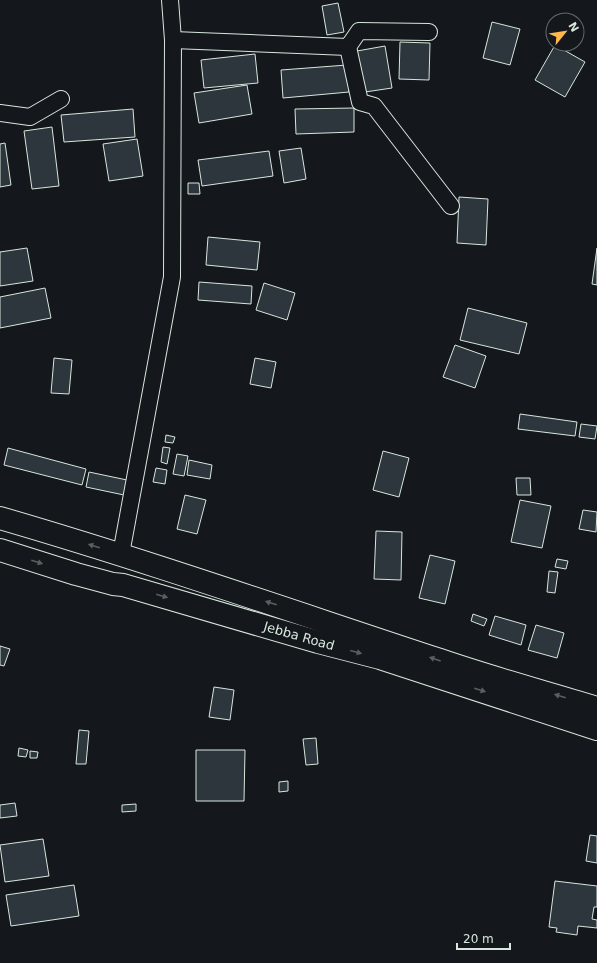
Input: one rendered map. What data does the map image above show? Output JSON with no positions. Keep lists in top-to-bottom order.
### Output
{
  "streets": {
    "highway": ["Jebba Road"]
  },
  "scale_bar": "20 m",
  "north": "top right"
}
